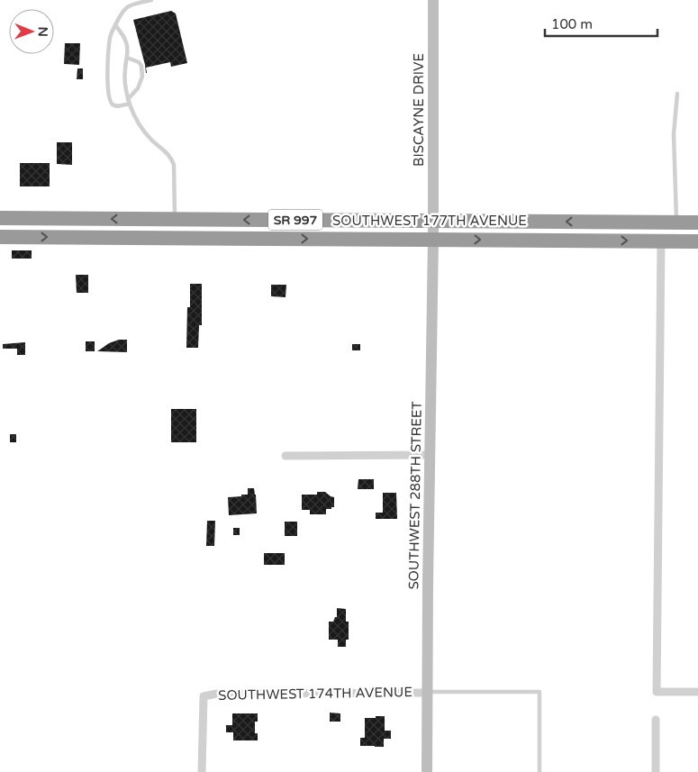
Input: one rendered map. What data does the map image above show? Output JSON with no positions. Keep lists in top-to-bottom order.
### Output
{
  "streets": {
    "highway": ["SR 997", "SOUTHWEST 177TH AVENUE"],
    "street": ["BISCAYNE DRIVE", "SOUTHWEST 288TH STREET", "SOUTHWEST 174TH AVENUE"]
  },
  "crossings": [
    ["BISCAYNE DRIVE", "SOUTHWEST 177TH AVENUE"],
    ["BISCAYNE DRIVE", "SOUTHWEST 288TH STREET"],
    ["SOUTHWEST 177TH AVENUE", "SOUTHWEST 288TH STREET"],
    ["SOUTHWEST 288TH STREET", "SOUTHWEST 174TH AVENUE"]
  ],
  "scale_bar": "100 m",
  "north": "right"
}
